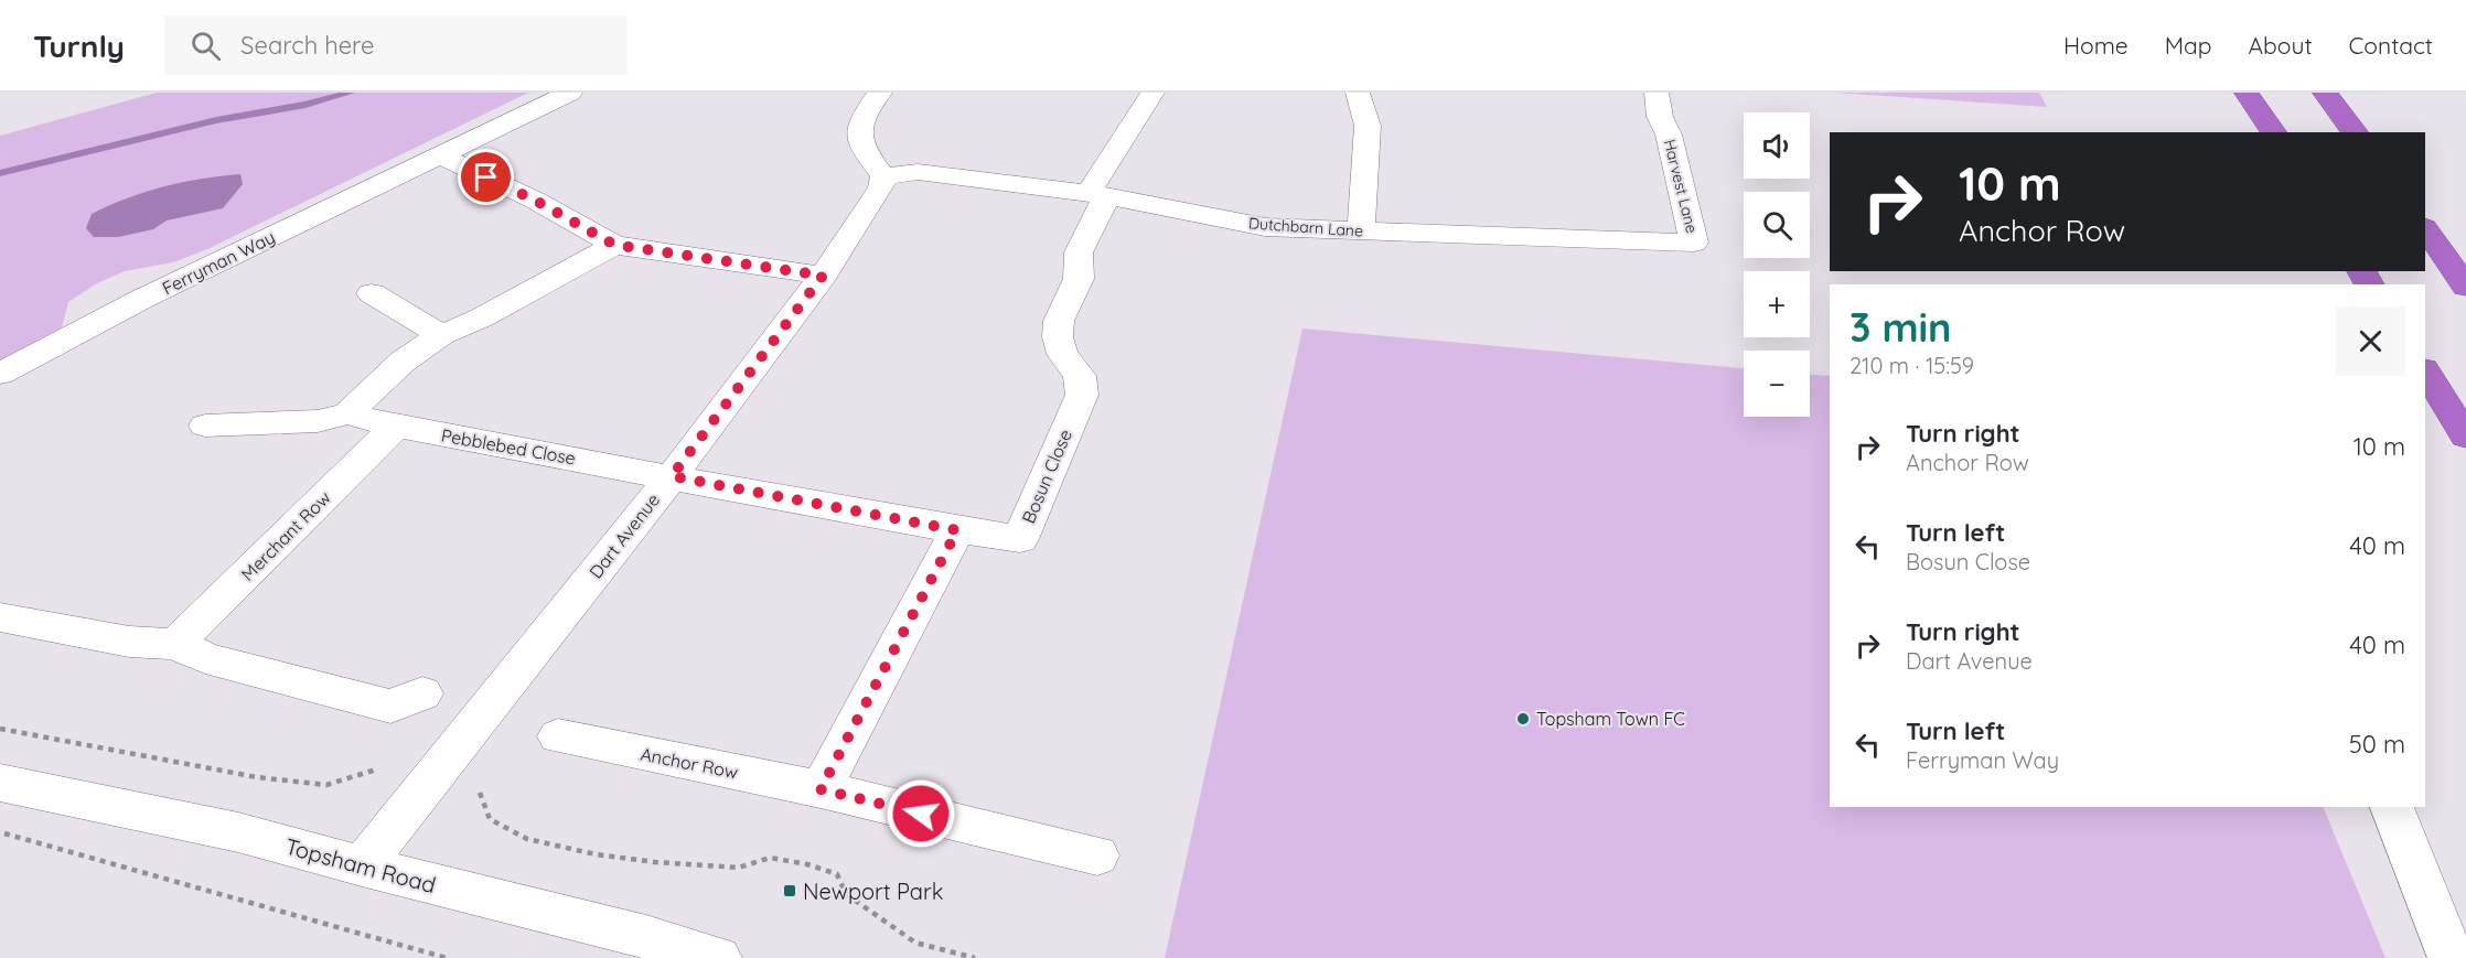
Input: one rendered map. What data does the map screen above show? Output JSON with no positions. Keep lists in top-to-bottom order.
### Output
{
  "streets": {
    "street": [
      "Harvest Lane",
      "Dutchbarn Lane",
      "Ferryman Way",
      "Pebblebed Close",
      "Bosun Close",
      "Merchant Row",
      "Dart Avenue",
      "Anchor Row",
      "Topsham Road"
    ]
  },
  "crossings": [
    ["Harvest Lane", "Dutchbarn Lane"],
    ["Dutchbarn Lane", "Bosun Close"],
    ["Dutchbarn Lane", "Dart Avenue"],
    ["Pebblebed Close", "Bosun Close"],
    ["Pebblebed Close", "Merchant Row"],
    ["Pebblebed Close", "Dart Avenue"],
    ["Bosun Close", "Dart Avenue"],
    ["Dart Avenue", "Topsham Road"]
  ],
  "places": {
    "other": ["Topsham Town FC"],
    "transit": ["Newport Park"]
  },
  "page": {
    "header": "Turnly",
    "search": "Search here",
    "nav": [
      "Home",
      "Map",
      "About",
      "Contact"
    ],
    "map_buttons": ["+", "−"],
    "turn": ["10 m", "Anchor Row"],
    "heading": ["3 min", "210 m · 15:59"],
    "list": [
      {
        "name": "Turn right",
        "note": "Anchor Row",
        "value": "10 m"
      },
      {
        "name": "Turn left",
        "note": "Bosun Close",
        "value": "40 m"
      },
      {
        "name": "Turn right",
        "note": "Dart Avenue",
        "value": "40 m"
      },
      {
        "name": "Turn left",
        "note": "Ferryman Way",
        "value": "50 m"
      }
    ]
  }
}
